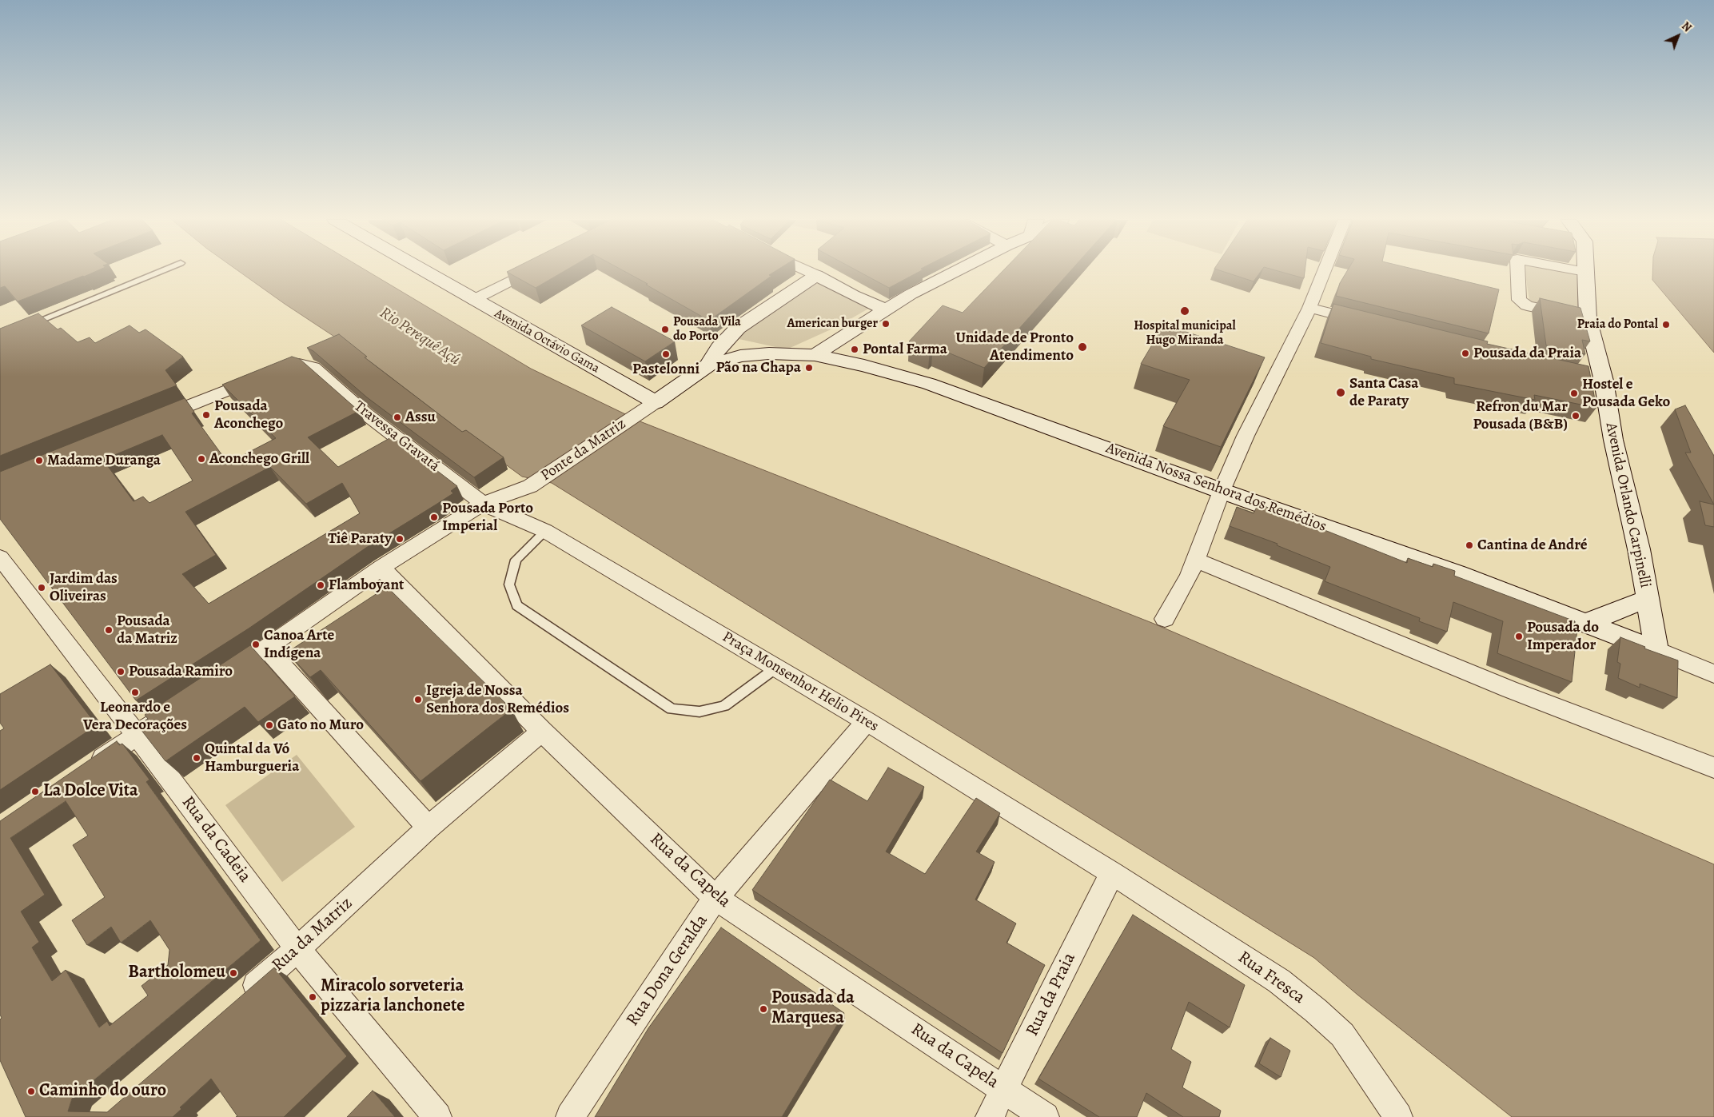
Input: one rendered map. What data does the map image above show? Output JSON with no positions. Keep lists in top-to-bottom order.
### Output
{
  "streets": {
    "street": [
      "Avenida Octávio Gama",
      "Travessa Gravatá",
      "Ponte da Matriz",
      "Avenida Nossa Senhora dos Remédios",
      "Avenida Orlando Carpinelli",
      "Praça Monsenhor Helio Pires",
      "Rua da Cadeia",
      "Rua da Capela",
      "Rua da Matriz",
      "Rua Dona Geralda",
      "Rua Fresca",
      "Rua da Praia"
    ]
  },
  "crossings": [
    ["Avenida Octávio Gama", "Ponte da Matriz"],
    ["Travessa Gravatá", "Ponte da Matriz"],
    ["Travessa Gravatá", "Praça Monsenhor Helio Pires"],
    ["Ponte da Matriz", "Praça Monsenhor Helio Pires"],
    ["Ponte da Matriz", "Rua da Capela"],
    ["Avenida Nossa Senhora dos Remédios", "Avenida Orlando Carpinelli"],
    ["Praça Monsenhor Helio Pires", "Rua Dona Geralda"],
    ["Praça Monsenhor Helio Pires", "Rua Fresca"],
    ["Praça Monsenhor Helio Pires", "Rua da Praia"],
    ["Rua da Cadeia", "Rua da Matriz"],
    ["Rua da Capela", "Rua da Matriz"],
    ["Rua da Capela", "Rua Dona Geralda"],
    ["Rua da Capela", "Rua da Praia"],
    ["Rua Fresca", "Rua da Praia"]
  ],
  "water": ["Rio Perequê Açú"],
  "places": [
    "Hospital municipal Hugo Miranda",
    "American burger",
    "Praia do Pontal",
    "Pousada Vila do Porto",
    "Unidade de Pronto Atendimento",
    "Pontal Farma",
    "Pousada da Praia",
    "Pastelonni",
    "Pão na Chapa",
    "Santa Casa de Paraty",
    "Hostel e Pousada Geko",
    "Pousada Aconchego",
    "Refron du Mar Pousada (B&B)",
    "Assu",
    "Aconchego Grill",
    "Madame Duranga",
    "Pousada Porto Imperial",
    "Tiê Paraty",
    "Cantina de André",
    "Flamboyant",
    "Jardim das Oliveiras",
    "Pousada da Matriz",
    "Pousada do Imperador",
    "Canoa Arte Indígena",
    "Pousada Ramiro",
    "Leonardo e Vera Decorações",
    "Igreja de Nossa Senhora dos Remédios",
    "Gato no Muro",
    "Quintal da Vó Hamburgueria",
    "La Dolce Vita",
    "Bartholomeu",
    "Miracolo sorveteria pizzaria lanchonete",
    "Pousada da Marquesa",
    "Caminho do ouro"
  ],
  "north": "top right"
}
